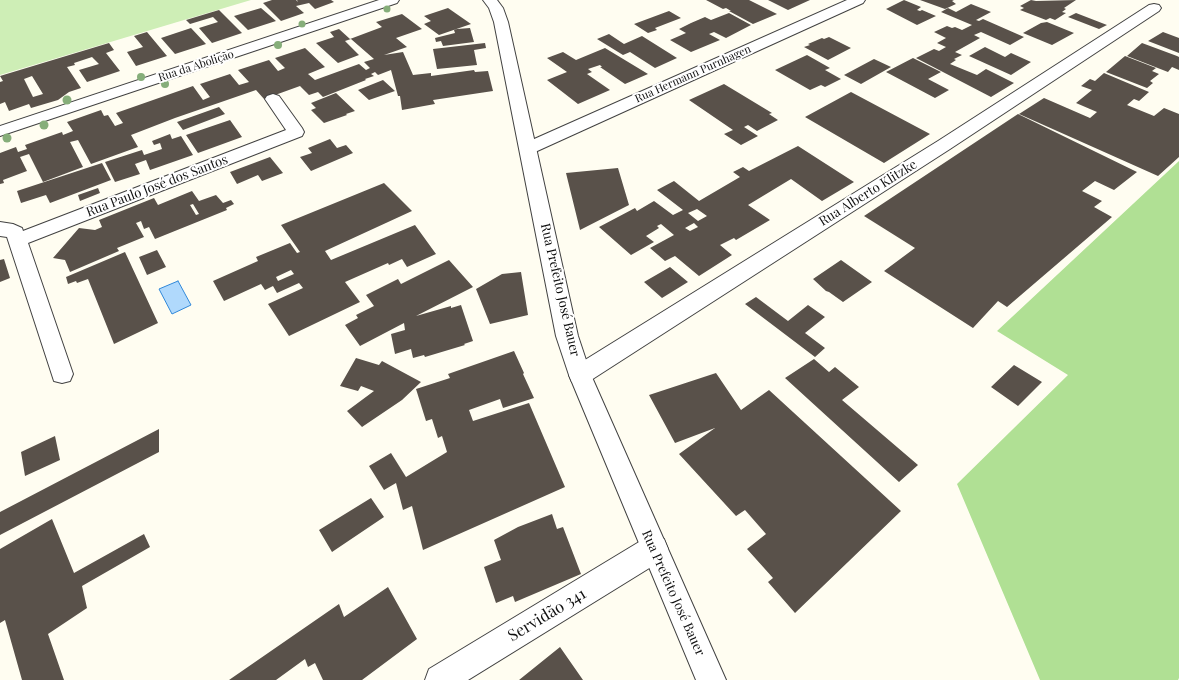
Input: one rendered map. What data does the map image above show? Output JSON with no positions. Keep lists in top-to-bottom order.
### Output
{
  "streets": {
    "street": [
      "Rua da Abolição",
      "Rua Hermann Purnhagen",
      "Rua Paulo José dos Santos",
      "Rua Alberto Klitzke",
      "Rua Prefeito José Bauer",
      "Servidão 341"
    ]
  },
  "crossings": [
    ["Rua Hermann Purnhagen", "Rua Prefeito José Bauer"],
    ["Rua Alberto Klitzke", "Rua Prefeito José Bauer"],
    ["Rua Prefeito José Bauer", "Servidão 341"]
  ]
}
